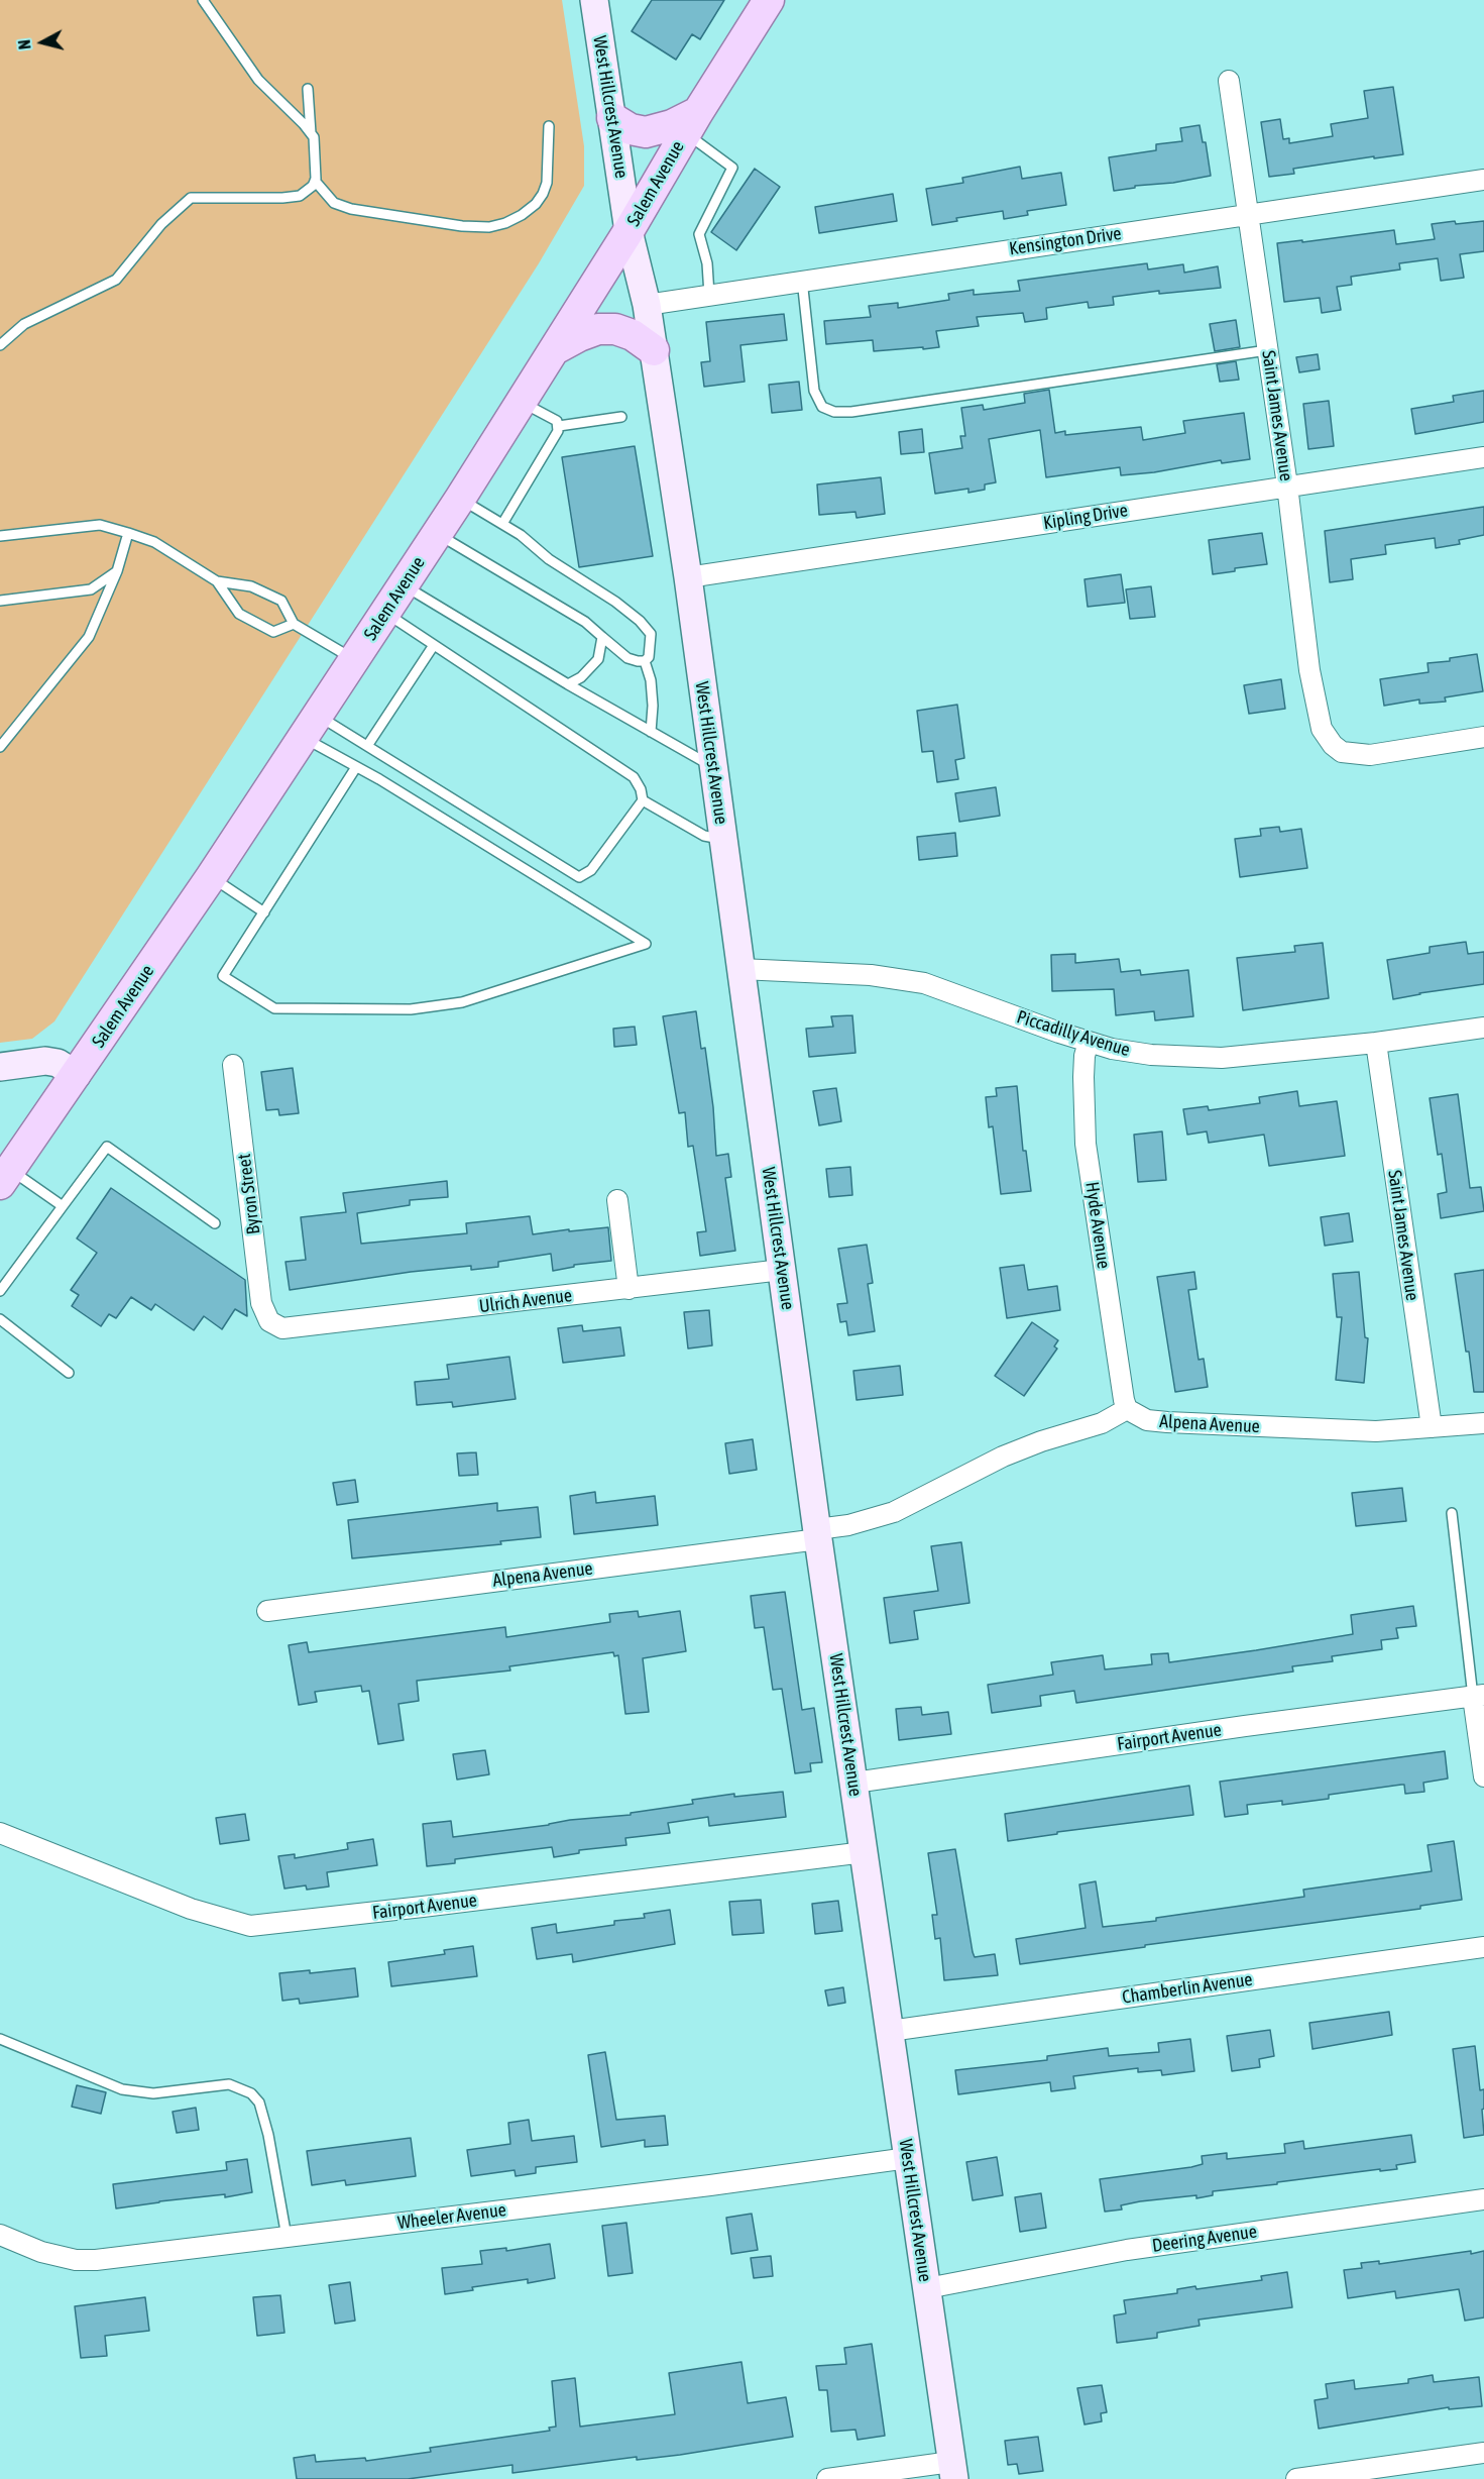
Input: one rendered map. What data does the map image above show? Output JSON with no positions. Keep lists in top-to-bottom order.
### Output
{
  "streets": {
    "main road": ["Salem Avenue"],
    "street": [
      "West Hillcrest Avenue",
      "Kensington Drive",
      "Saint James Avenue",
      "Kipling Drive",
      "Piccadilly Avenue",
      "Byron Street",
      "Hyde Avenue",
      "Ulrich Avenue",
      "Alpena Avenue",
      "Fairport Avenue",
      "Chamberlin Avenue",
      "Wheeler Avenue",
      "Deering Avenue"
    ]
  },
  "crossings": [
    ["West Hillcrest Avenue", "Salem Avenue"],
    ["West Hillcrest Avenue", "Kensington Drive"],
    ["West Hillcrest Avenue", "Kipling Drive"],
    ["West Hillcrest Avenue", "Piccadilly Avenue"],
    ["West Hillcrest Avenue", "Ulrich Avenue"],
    ["West Hillcrest Avenue", "Alpena Avenue"],
    ["West Hillcrest Avenue", "Fairport Avenue"],
    ["West Hillcrest Avenue", "Chamberlin Avenue"],
    ["West Hillcrest Avenue", "Wheeler Avenue"],
    ["West Hillcrest Avenue", "Deering Avenue"],
    ["Kensington Drive", "Saint James Avenue"],
    ["Saint James Avenue", "Kipling Drive"],
    ["Saint James Avenue", "Piccadilly Avenue"],
    ["Saint James Avenue", "Alpena Avenue"],
    ["Piccadilly Avenue", "Hyde Avenue"],
    ["Byron Street", "Ulrich Avenue"],
    ["Hyde Avenue", "Alpena Avenue"]
  ],
  "north": "left"
}
